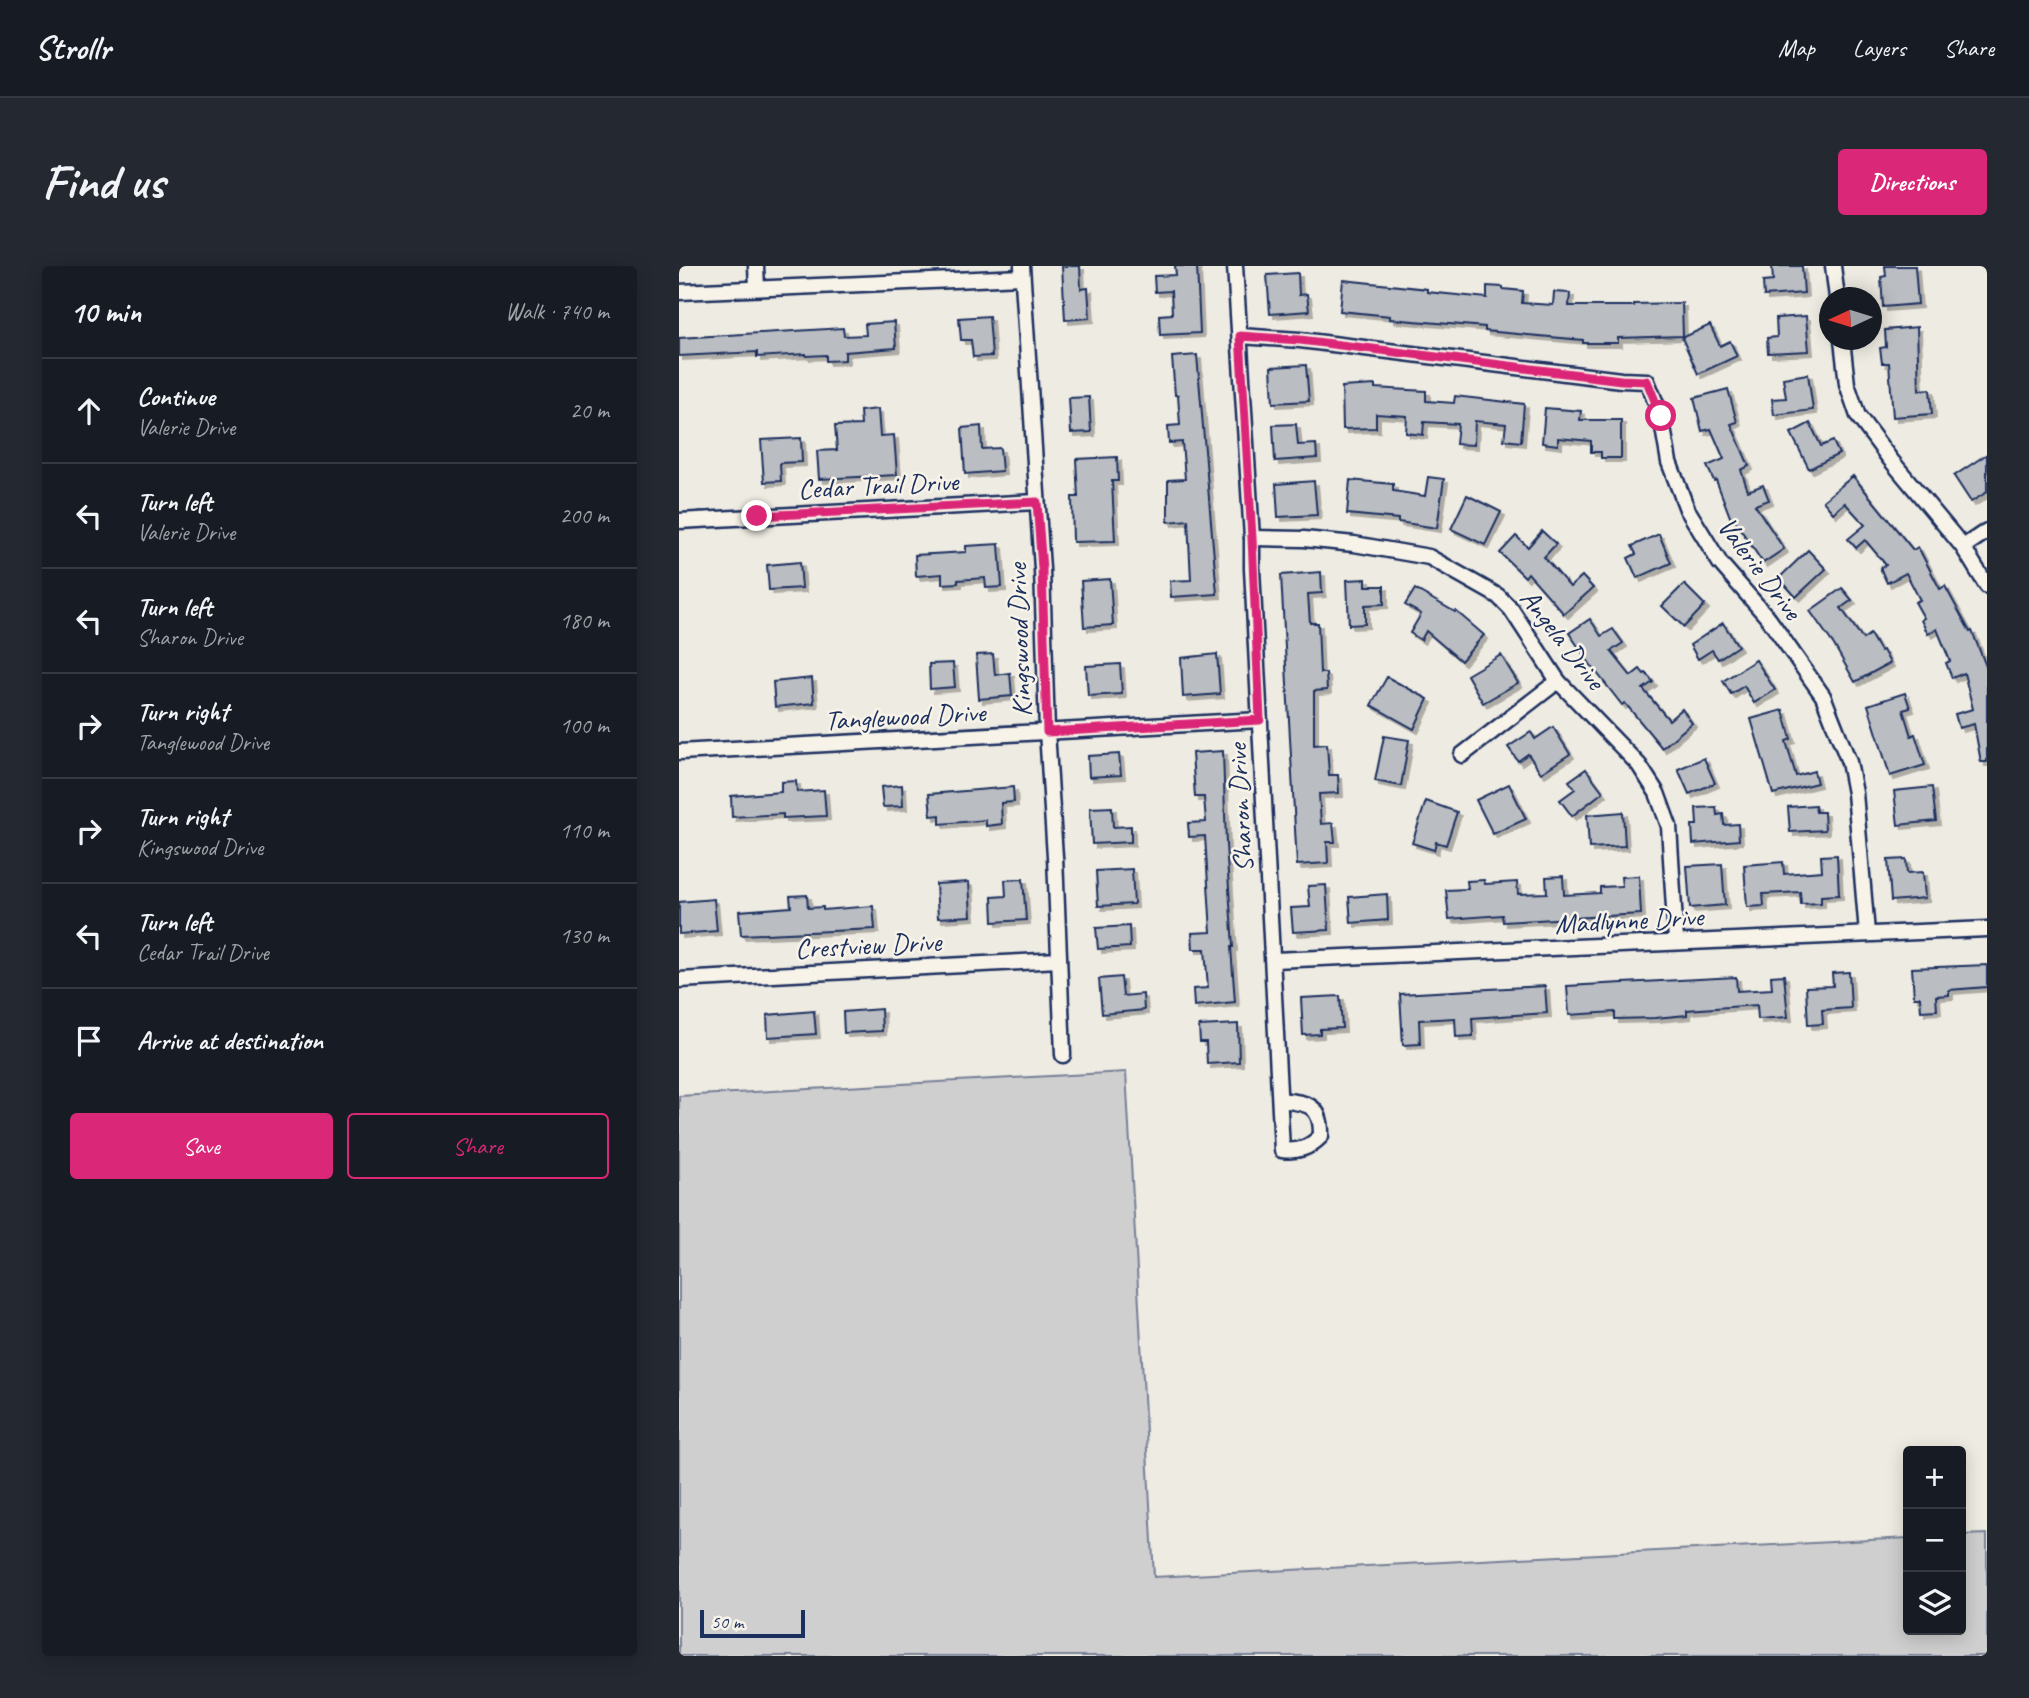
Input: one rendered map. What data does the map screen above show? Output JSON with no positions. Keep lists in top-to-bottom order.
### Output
{
  "streets": {
    "street": [
      "Cedar Trail Drive",
      "Valerie Drive",
      "Angela Drive",
      "Kingswood Drive",
      "Tanglewood Drive",
      "Sharon Drive",
      "Madlynne Drive",
      "Crestview Drive"
    ]
  },
  "crossings": [
    ["Cedar Trail Drive", "Kingswood Drive"],
    ["Valerie Drive", "Sharon Drive"],
    ["Valerie Drive", "Madlynne Drive"],
    ["Angela Drive", "Sharon Drive"],
    ["Angela Drive", "Madlynne Drive"],
    ["Kingswood Drive", "Tanglewood Drive"],
    ["Kingswood Drive", "Crestview Drive"],
    ["Tanglewood Drive", "Sharon Drive"],
    ["Sharon Drive", "Madlynne Drive"]
  ],
  "scale_bar": "50 m",
  "north": "left",
  "page": {
    "header": "Strollr",
    "nav": ["Map", "Layers", "Share"],
    "buttons": [
      "Directions",
      ["Save", "Share"]
    ],
    "title": "Find us",
    "heading": ["10 min", "Walk · 740 m"],
    "list": [
      ["Continue", "Valerie Drive", "20 m"],
      ["Turn left", "Valerie Drive", "200 m"],
      ["Turn left", "Sharon Drive", "180 m"],
      ["Turn right", "Tanglewood Drive", "100 m"],
      ["Turn right", "Kingswood Drive", "110 m"],
      ["Turn left", "Cedar Trail Drive", "130 m"],
      "Arrive at destination"
    ],
    "map_buttons": ["+", "−"],
    "scale": "50 m"
  }
}
